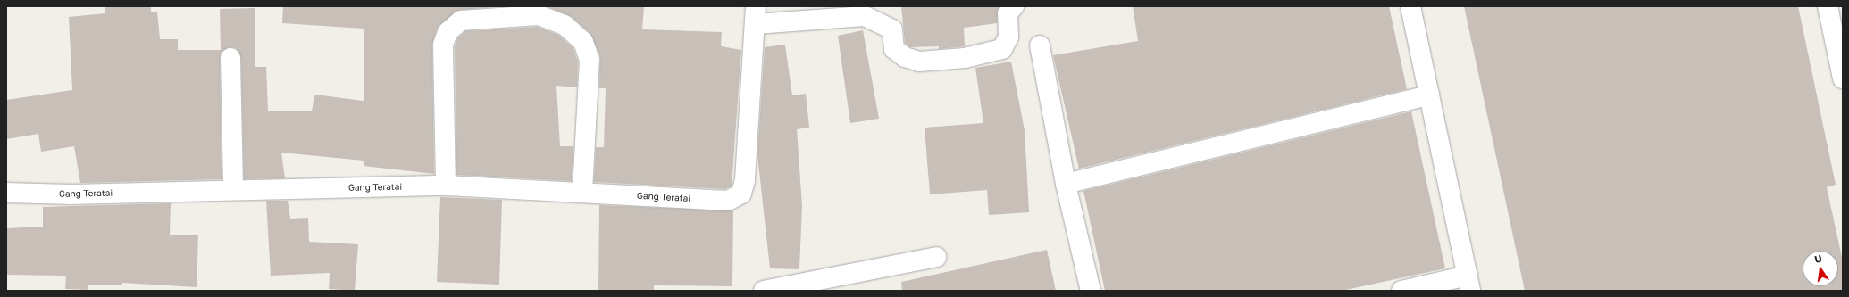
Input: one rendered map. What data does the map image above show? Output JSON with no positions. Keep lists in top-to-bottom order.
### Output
{
  "streets": {
    "street": ["Gang Teratai"]
  },
  "north": "top"
}
